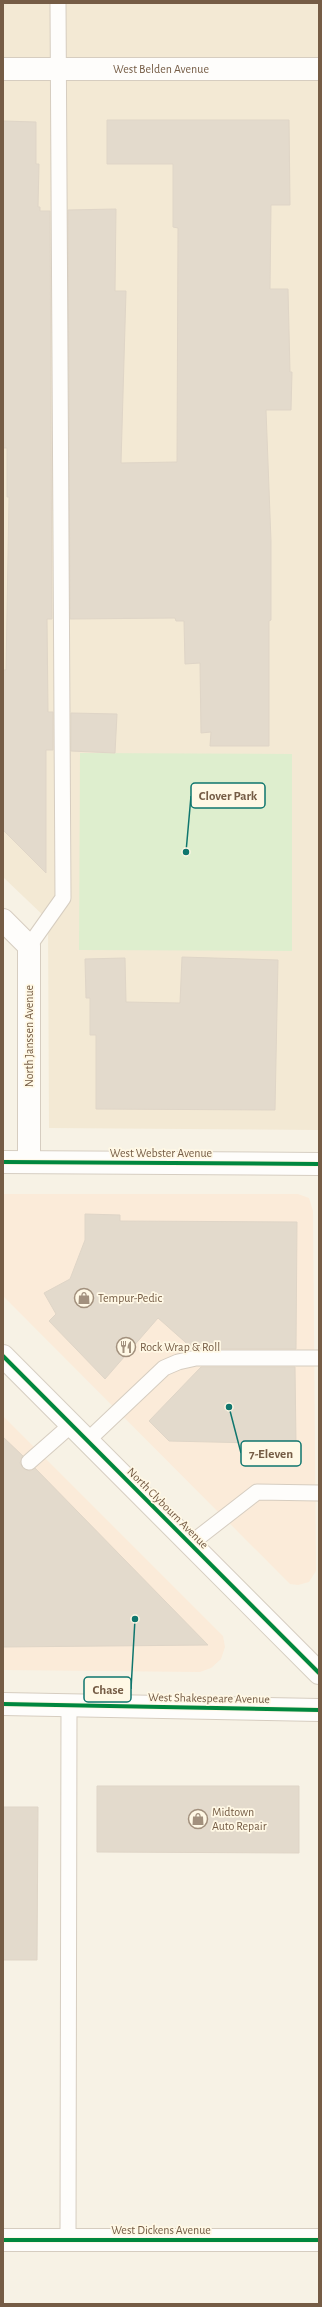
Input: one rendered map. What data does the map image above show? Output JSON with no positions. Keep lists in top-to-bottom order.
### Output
{
  "streets": {
    "street": [
      "West Belden Avenue",
      "North Janssen Avenue",
      "West Webster Avenue",
      "North Clybourn Avenue",
      "West Shakespeare Avenue",
      "West Dickens Avenue"
    ]
  },
  "crossings": [
    ["North Janssen Avenue", "West Webster Avenue"]
  ],
  "places": {
    "other": ["Clover Park", "7-Eleven", "Chase"],
    "shop": ["Tempur-Pedic", "Midtown Auto Repair"],
    "restaurant": ["Rock Wrap & Roll"]
  }
}
